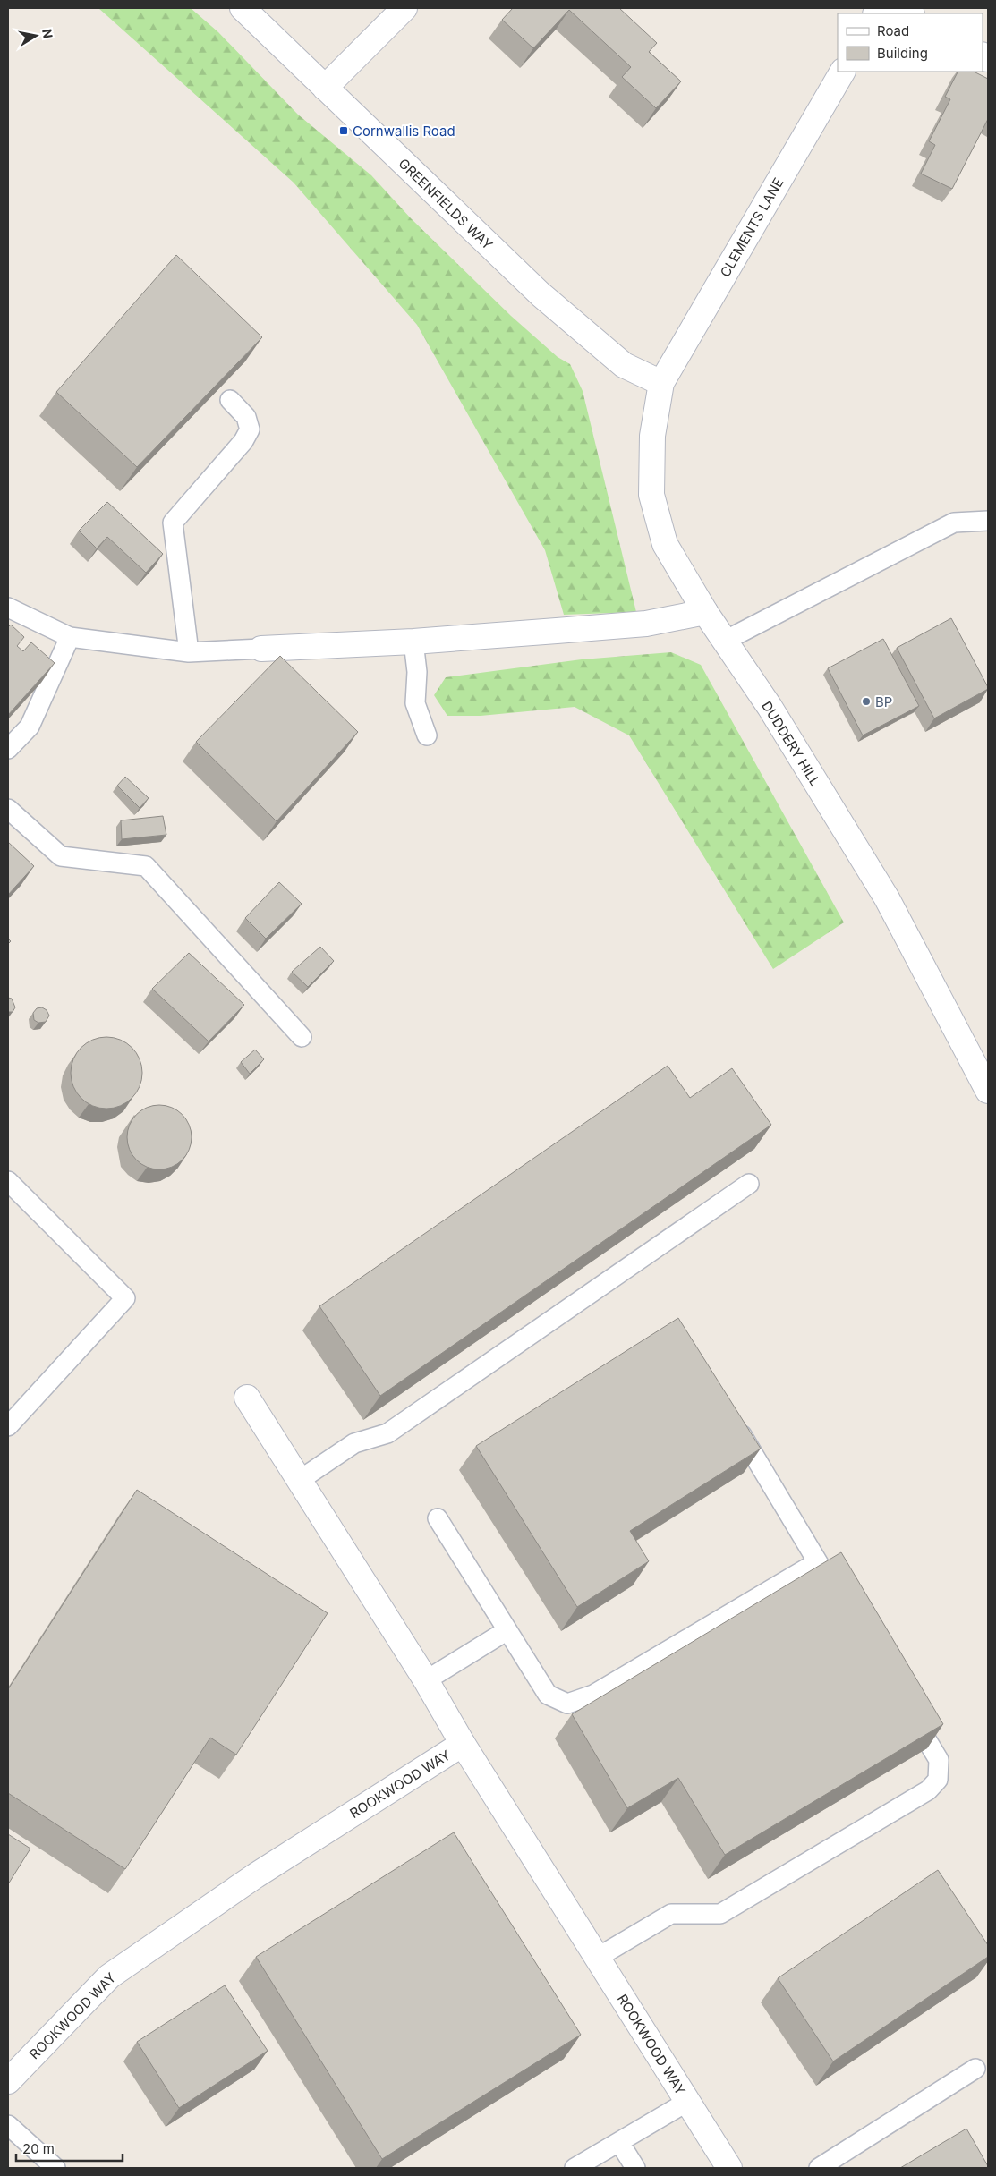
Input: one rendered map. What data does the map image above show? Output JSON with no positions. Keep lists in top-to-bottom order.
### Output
{
  "streets": {
    "street": [
      "GREENFIELDS WAY",
      "CLEMENTS LANE",
      "DUDDERY HILL",
      "ROOKWOOD WAY"
    ]
  },
  "crossings": [
    ["GREENFIELDS WAY", "CLEMENTS LANE"],
    ["GREENFIELDS WAY", "DUDDERY HILL"],
    ["CLEMENTS LANE", "DUDDERY HILL"]
  ],
  "places": {
    "transit": ["Cornwallis Road"],
    "other": ["BP"]
  },
  "legend": ["Road", "Building"],
  "scale_bar": "20 m",
  "north": "right"
}
